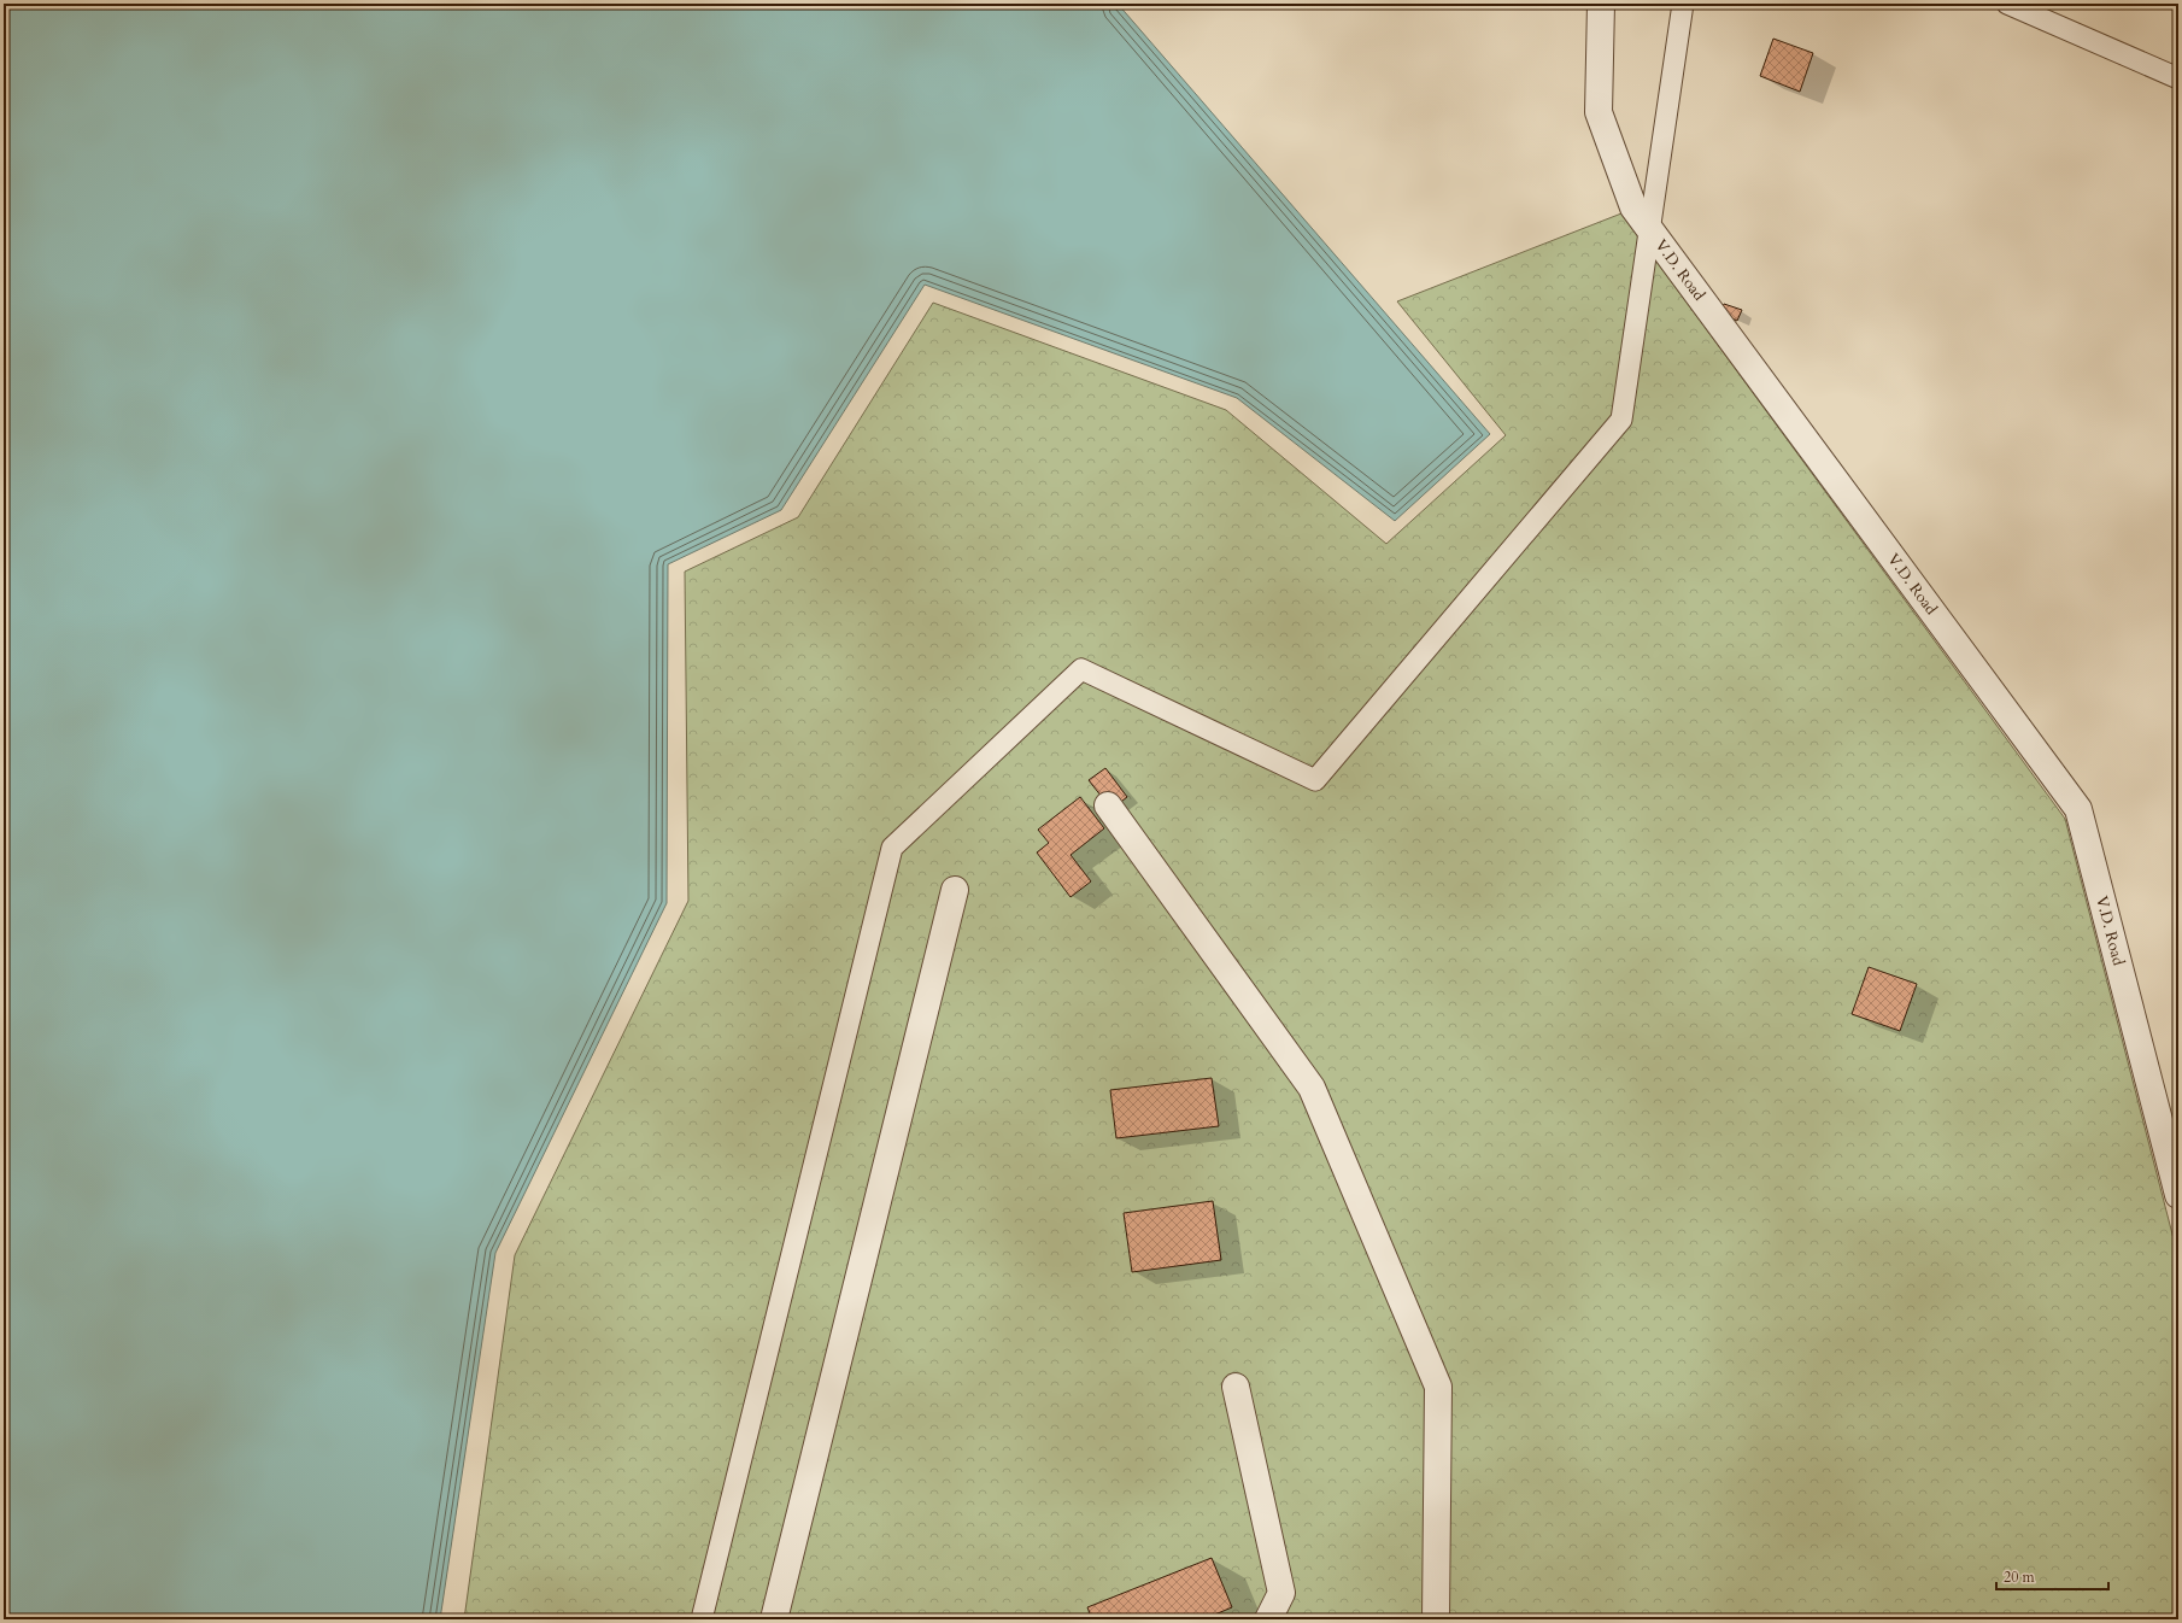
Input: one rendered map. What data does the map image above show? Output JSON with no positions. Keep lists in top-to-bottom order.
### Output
{
  "streets": {
    "street": ["V.D. Road"]
  },
  "scale_bar": "20 m"
}
